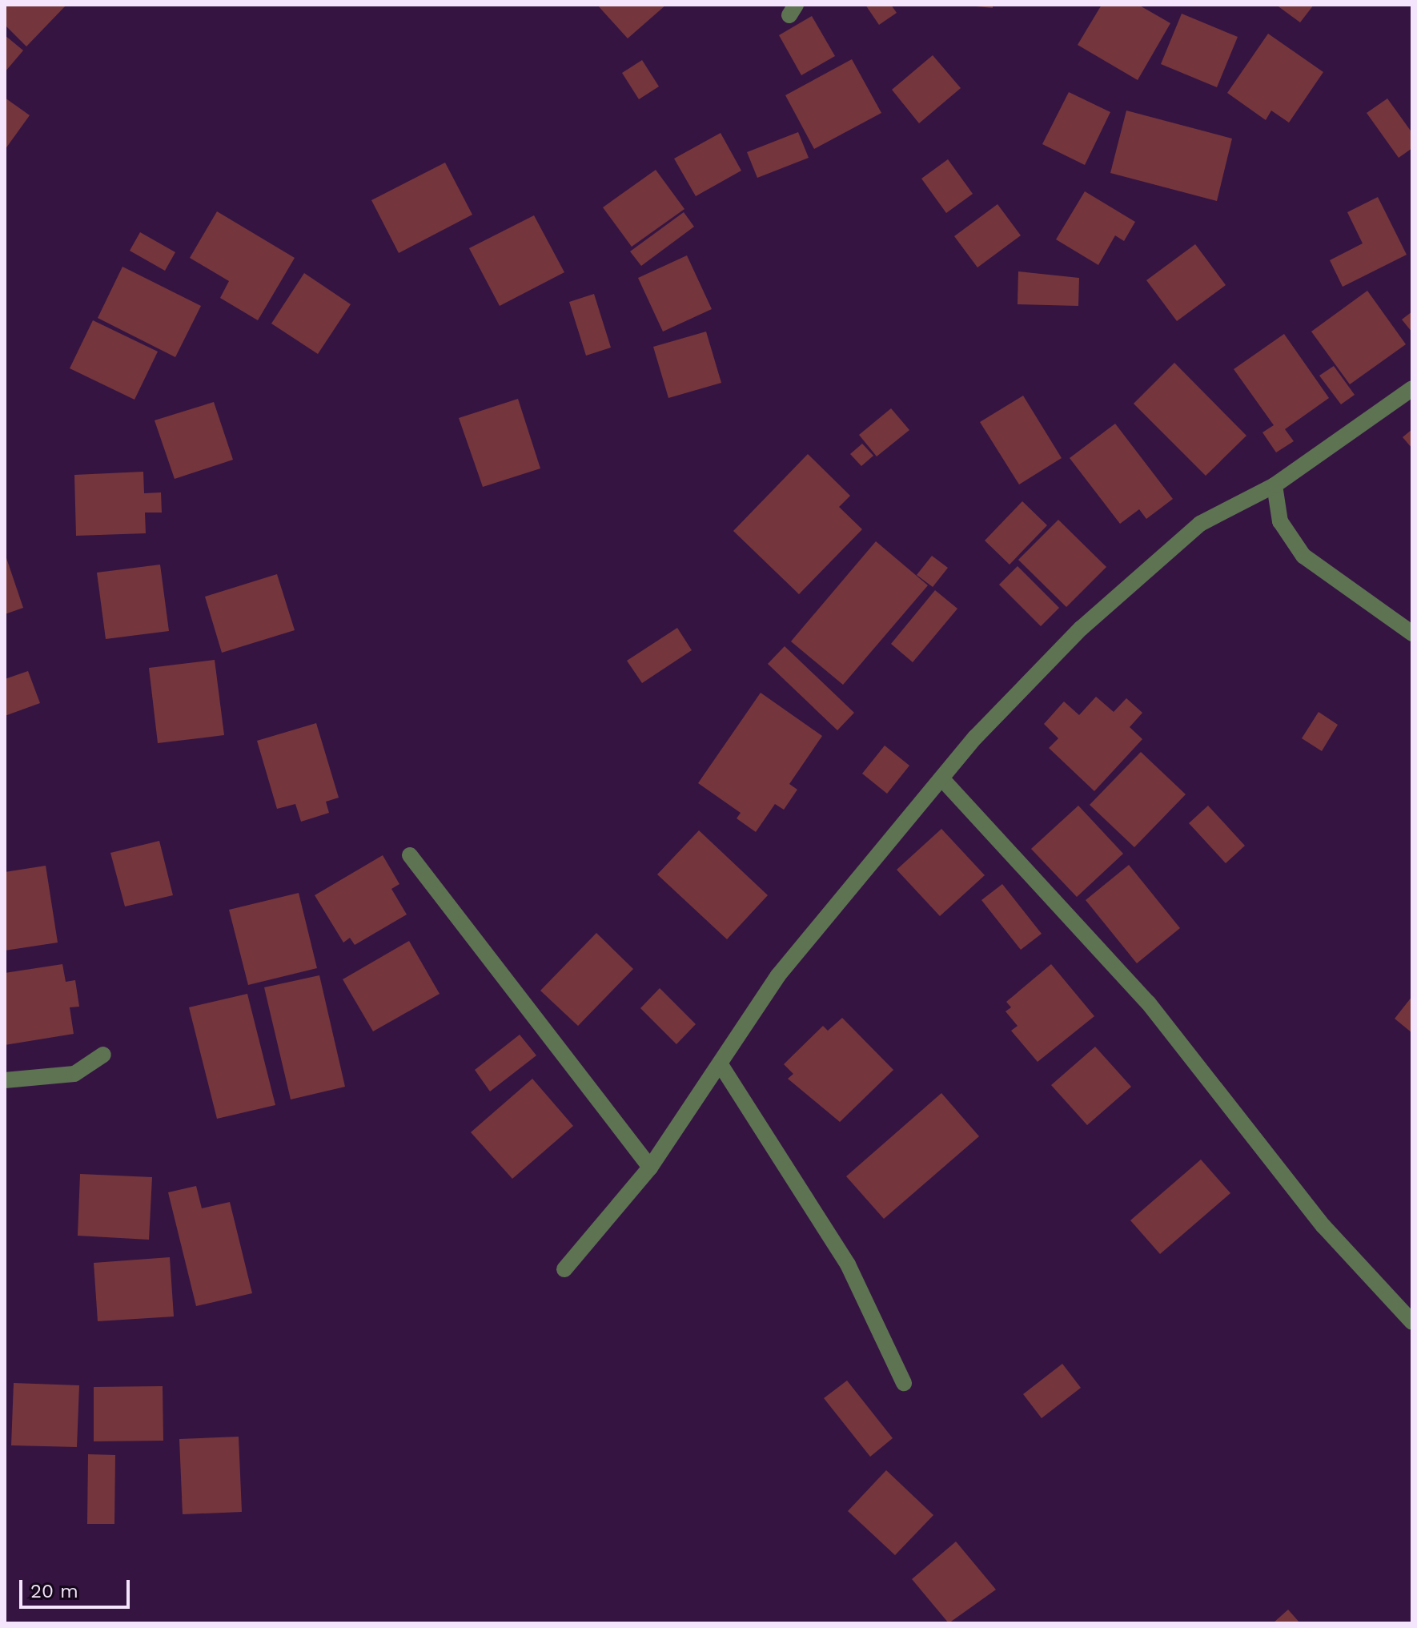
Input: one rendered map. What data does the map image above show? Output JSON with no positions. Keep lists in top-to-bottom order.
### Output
{
  "scale_bar": "20 m"
}
